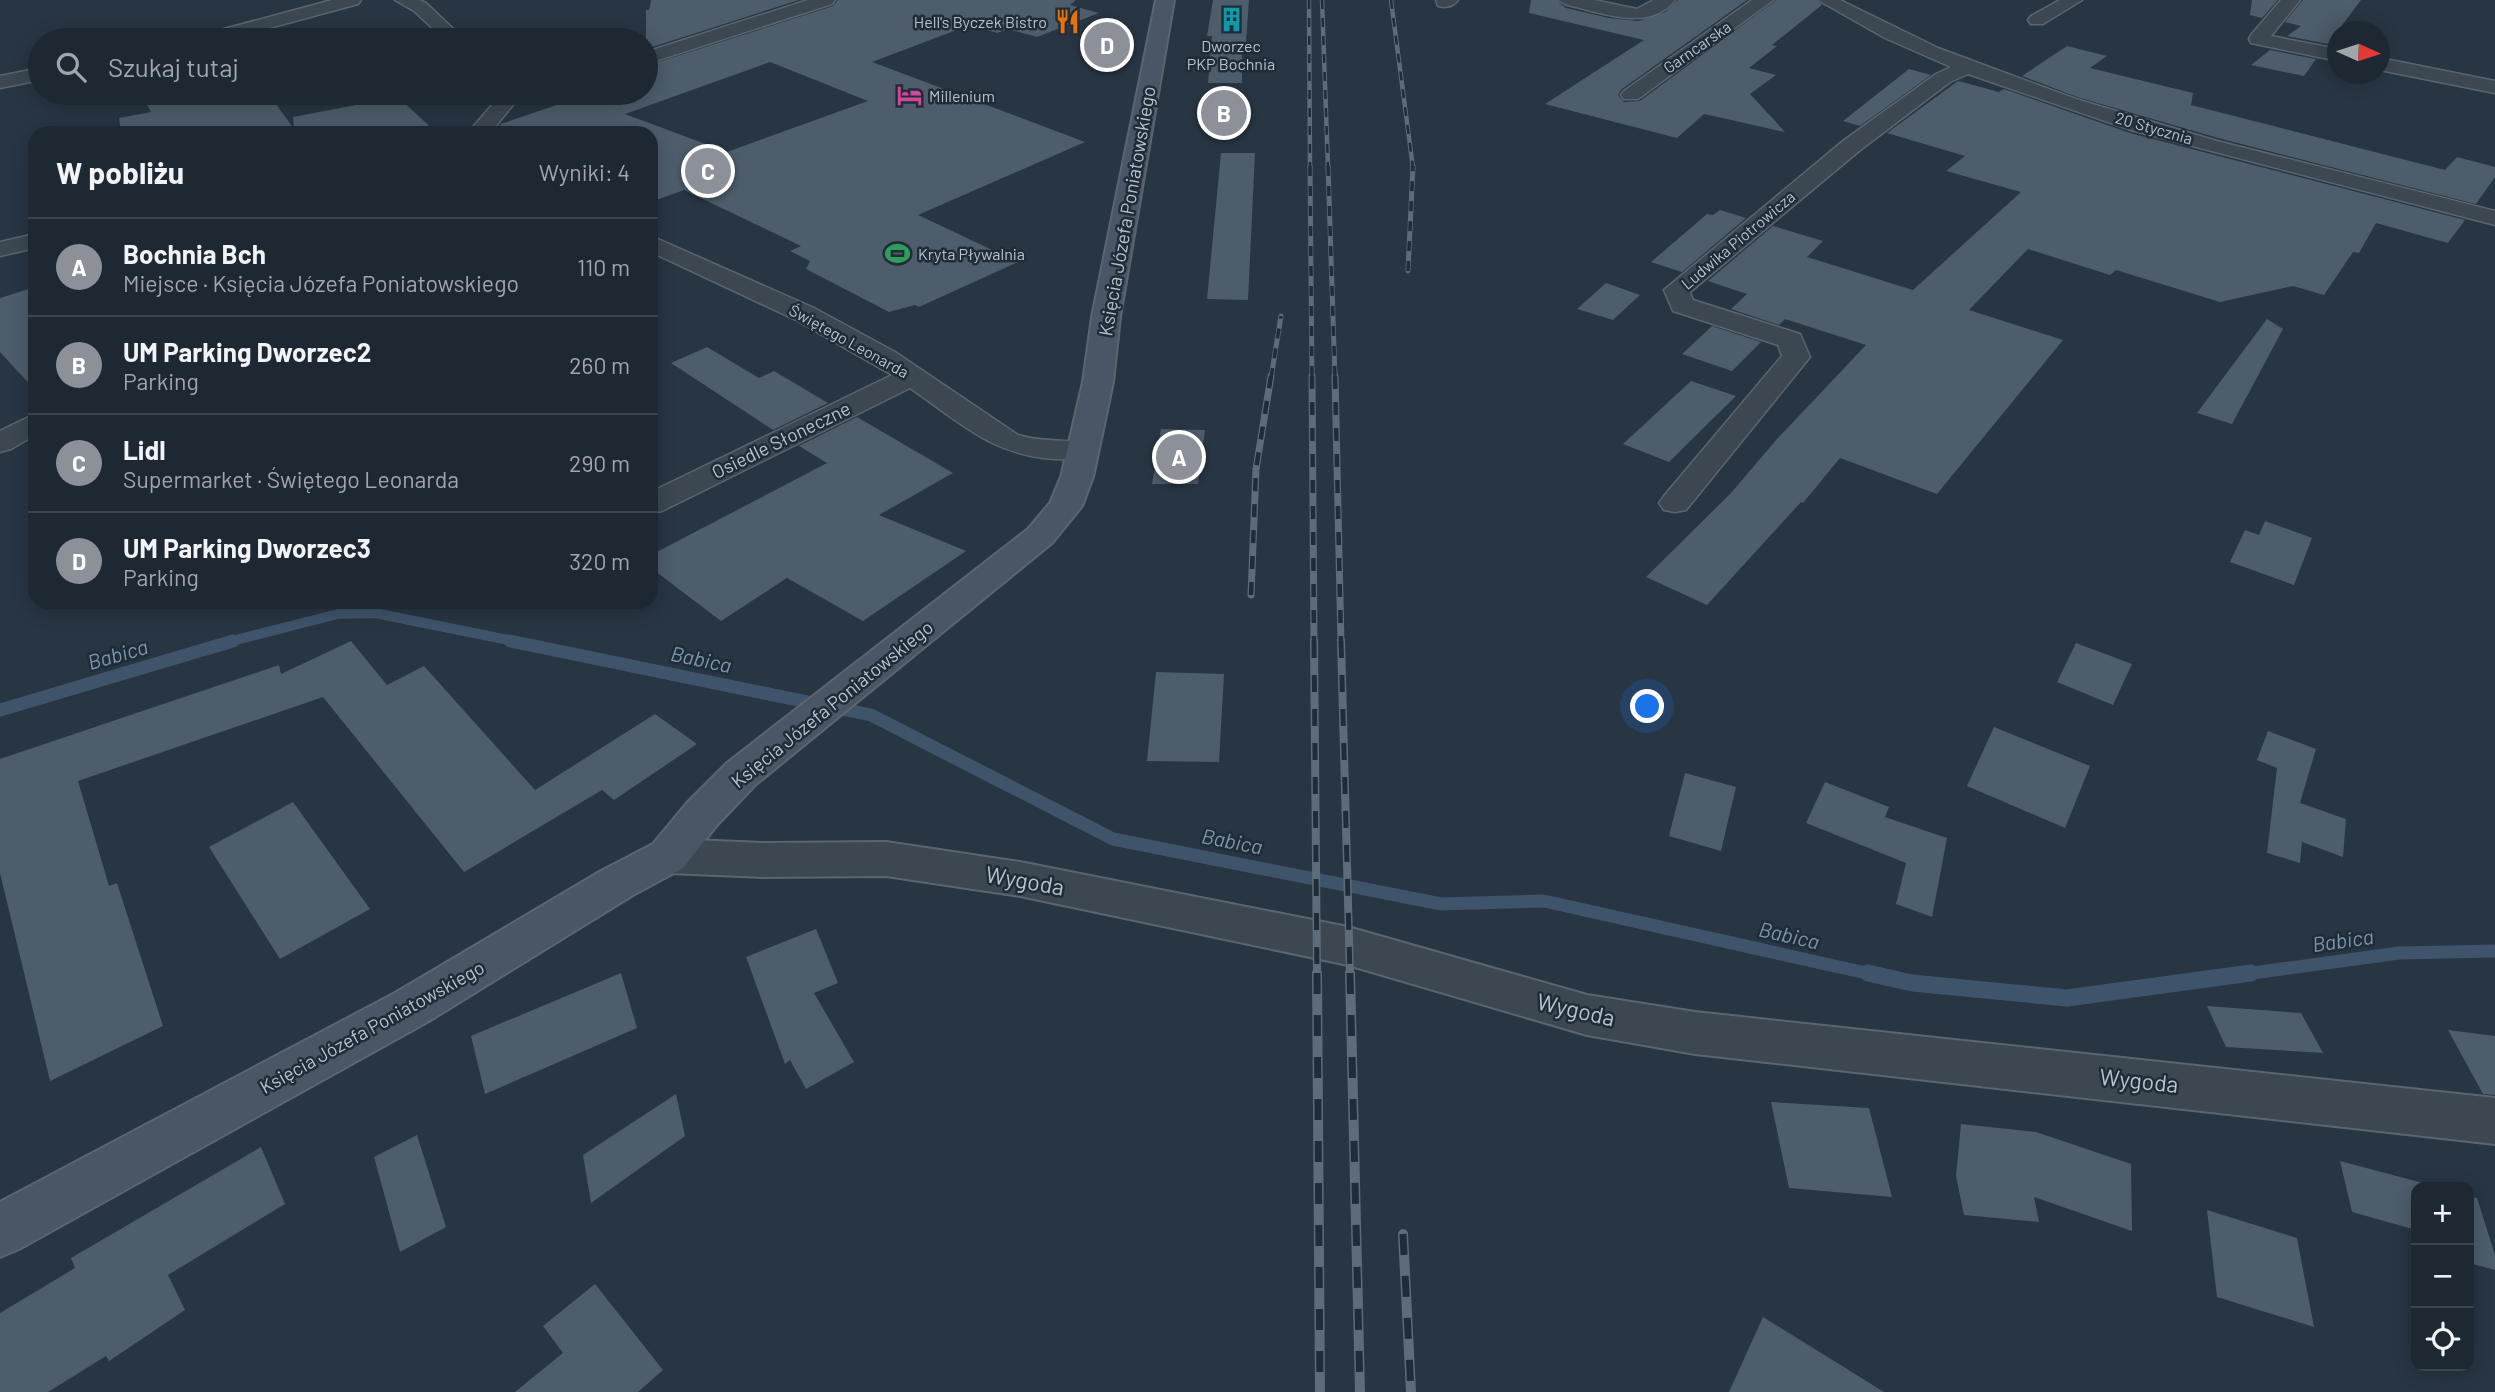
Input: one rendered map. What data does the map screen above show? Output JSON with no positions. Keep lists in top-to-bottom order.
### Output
{
  "streets": {
    "main road": ["Księcia Józefa Poniatowskiego"],
    "street": [
      "Garncarska",
      "20 Stycznia",
      "Ludwika Piotrowicza",
      "Świętego Leonarda",
      "Osiedle Słoneczne",
      "Wygoda"
    ]
  },
  "crossings": [
    ["20 Stycznia", "Ludwika Piotrowicza"],
    ["Księcia Józefa Poniatowskiego", "Świętego Leonarda"],
    ["Księcia Józefa Poniatowskiego", "Wygoda"],
    ["Świętego Leonarda", "Osiedle Słoneczne"]
  ],
  "water": ["Babica"],
  "places": {
    "building": ["Dworzec PKP Bochnia"],
    "restaurant": ["Hell's Byczek Bistro"],
    "hotel": ["Millenium"],
    "sports": ["Kryta Pływalnia"]
  },
  "north": "right",
  "page": {
    "pins": [
      "D",
      "B",
      "C",
      "A"
    ],
    "search": "Szukaj tutaj",
    "heading": ["W pobliżu", "Wyniki: 4"],
    "list": [
      {
        "mark": "A",
        "name": "Bochnia Bch",
        "note": "Miejsce · Księcia Józefa Poniatowskiego",
        "value": "110 m"
      },
      {
        "mark": "B",
        "name": "UM Parking Dworzec2",
        "note": "Parking",
        "value": "260 m"
      },
      {
        "mark": "C",
        "name": "Lidl",
        "note": "Supermarket · Świętego Leonarda",
        "value": "290 m"
      },
      {
        "mark": "D",
        "name": "UM Parking Dworzec3",
        "note": "Parking",
        "value": "320 m"
      }
    ],
    "map_buttons": ["+", "−"]
  }
}
